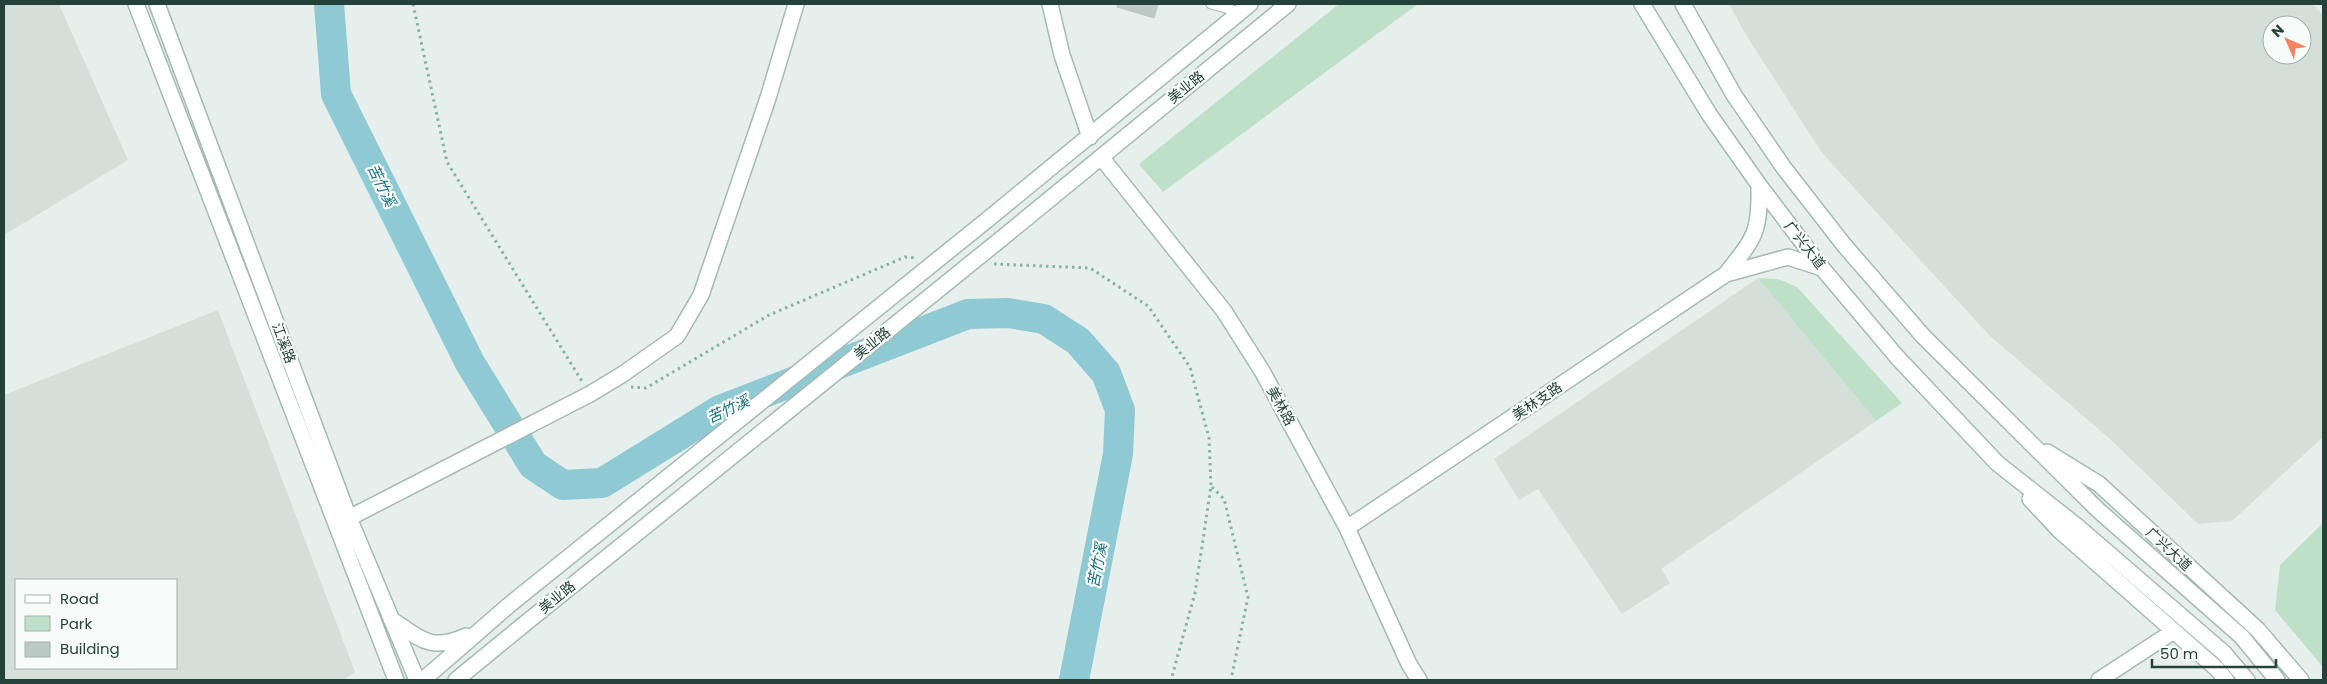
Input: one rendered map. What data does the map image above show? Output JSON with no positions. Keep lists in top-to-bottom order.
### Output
{
  "streets": {
    "street": [
      "美业路",
      "广兴大道",
      "江溪路",
      "美林支路",
      "美林路"
    ]
  },
  "crossings": [
    ["美业路", "美林路"],
    ["美林支路", "美林路"]
  ],
  "water": ["苦竹溪"],
  "legend": ["Road", "Park", "Building"],
  "scale_bar": "50 m",
  "north": "top left"
}
